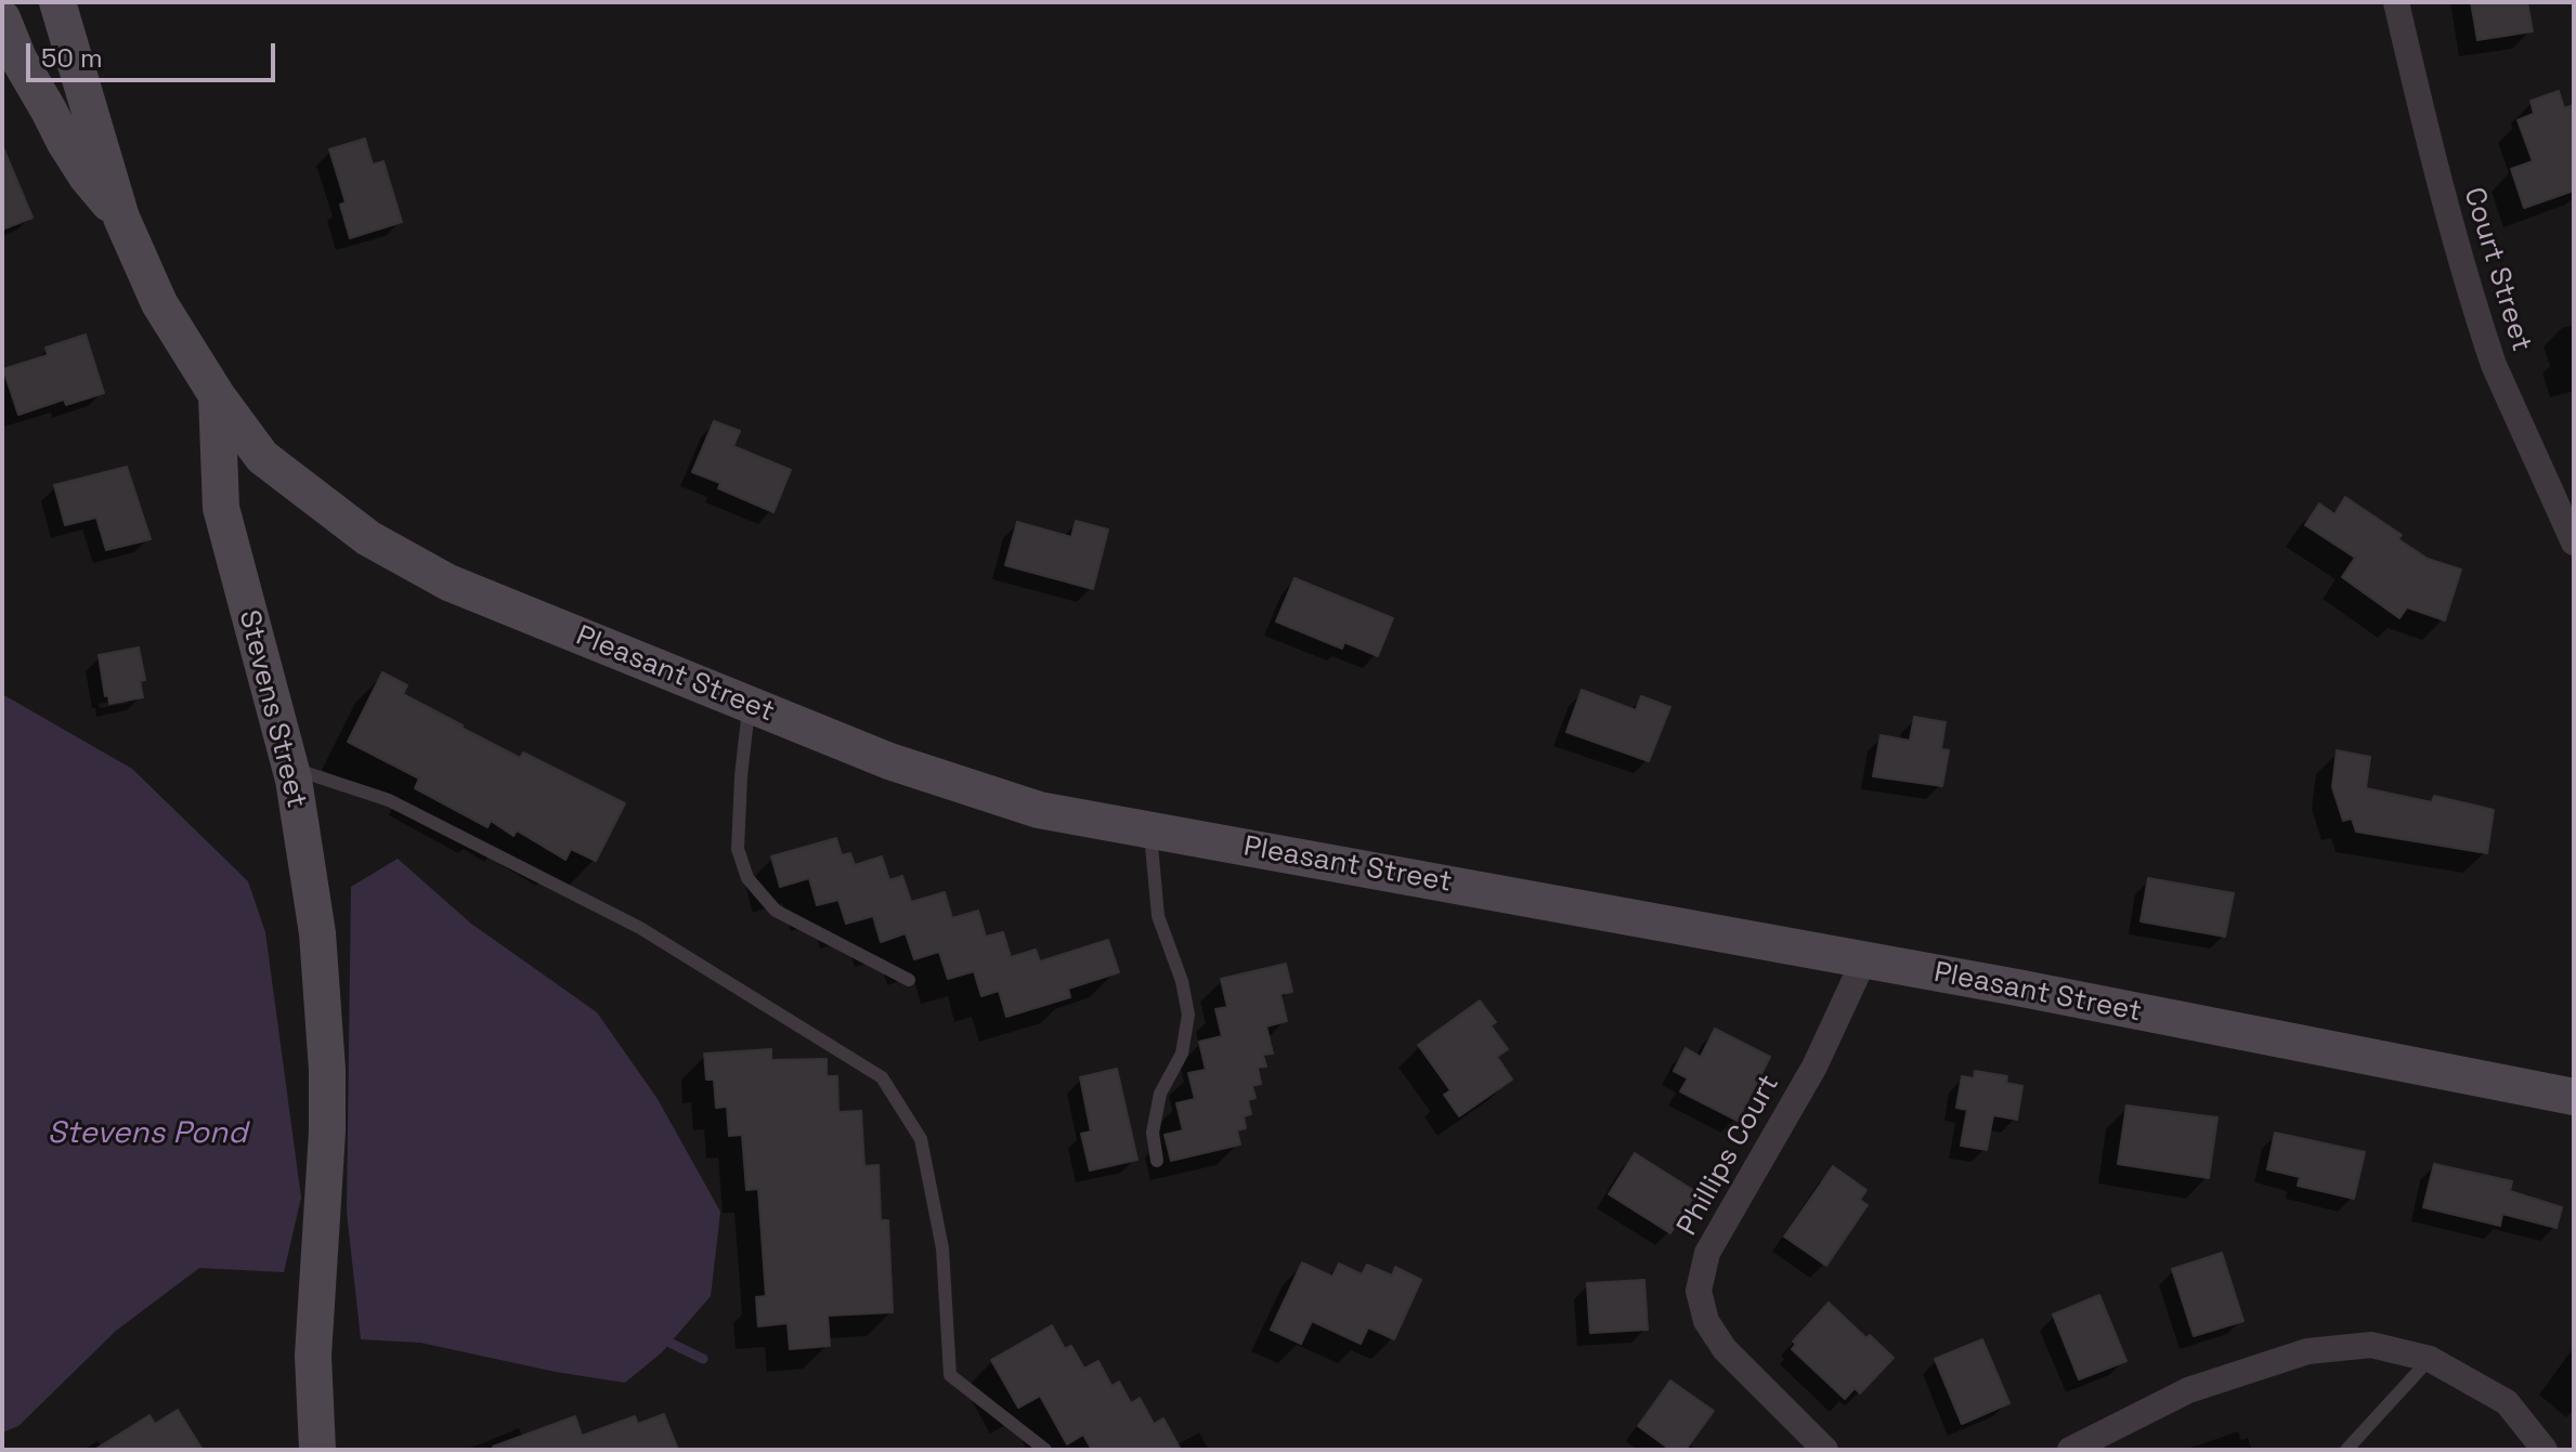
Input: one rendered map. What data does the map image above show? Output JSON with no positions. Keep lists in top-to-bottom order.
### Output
{
  "streets": {
    "street": [
      "Court Street",
      "Pleasant Street",
      "Stevens Street",
      "Phillips Court"
    ]
  },
  "crossings": [
    ["Pleasant Street", "Stevens Street"],
    ["Pleasant Street", "Phillips Court"]
  ],
  "water": ["Stevens Pond"],
  "scale_bar": "50 m"
}
